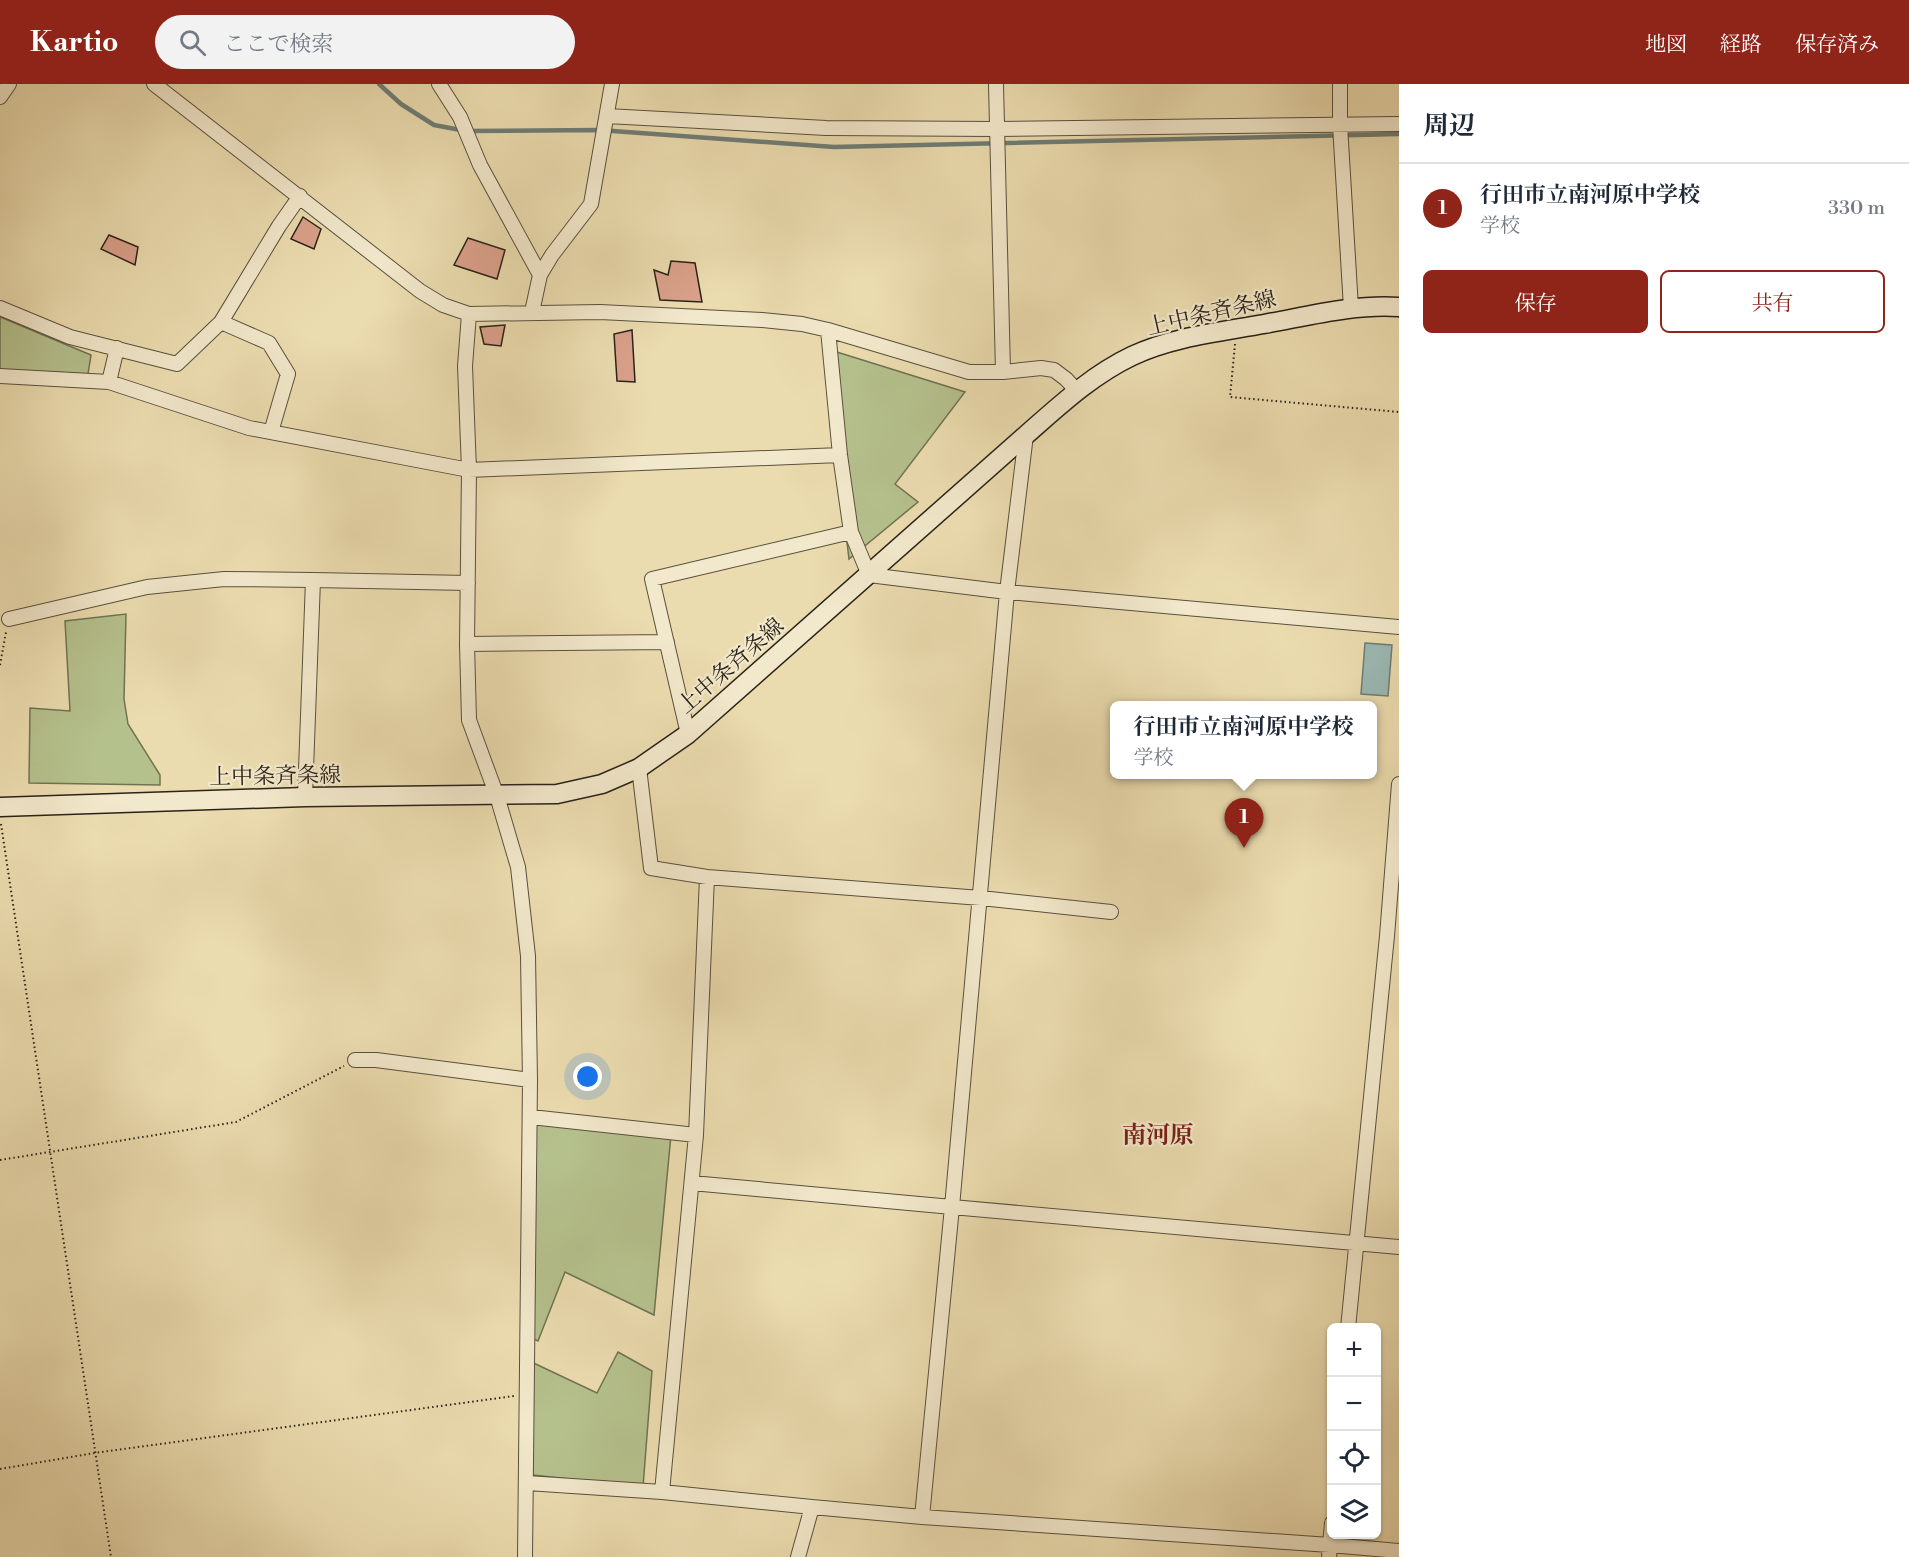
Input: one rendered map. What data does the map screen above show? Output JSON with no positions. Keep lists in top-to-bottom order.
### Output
{
  "streets": {
    "main road": ["上中条斉条線"]
  },
  "districts": ["南河原"],
  "page": {
    "header": "Kartio",
    "search": "ここで検索",
    "nav": ["地図", "経路", "保存済み"],
    "heading": "周辺",
    "list": [
      {
        "mark": "1",
        "name": "行田市立南河原中学校",
        "note": "学校",
        "value": "330 m"
      }
    ],
    "buttons": ["保存", "共有"],
    "popup": ["行田市立南河原中学校", "学校"],
    "pins": "1",
    "map_buttons": ["+", "−"]
  }
}
